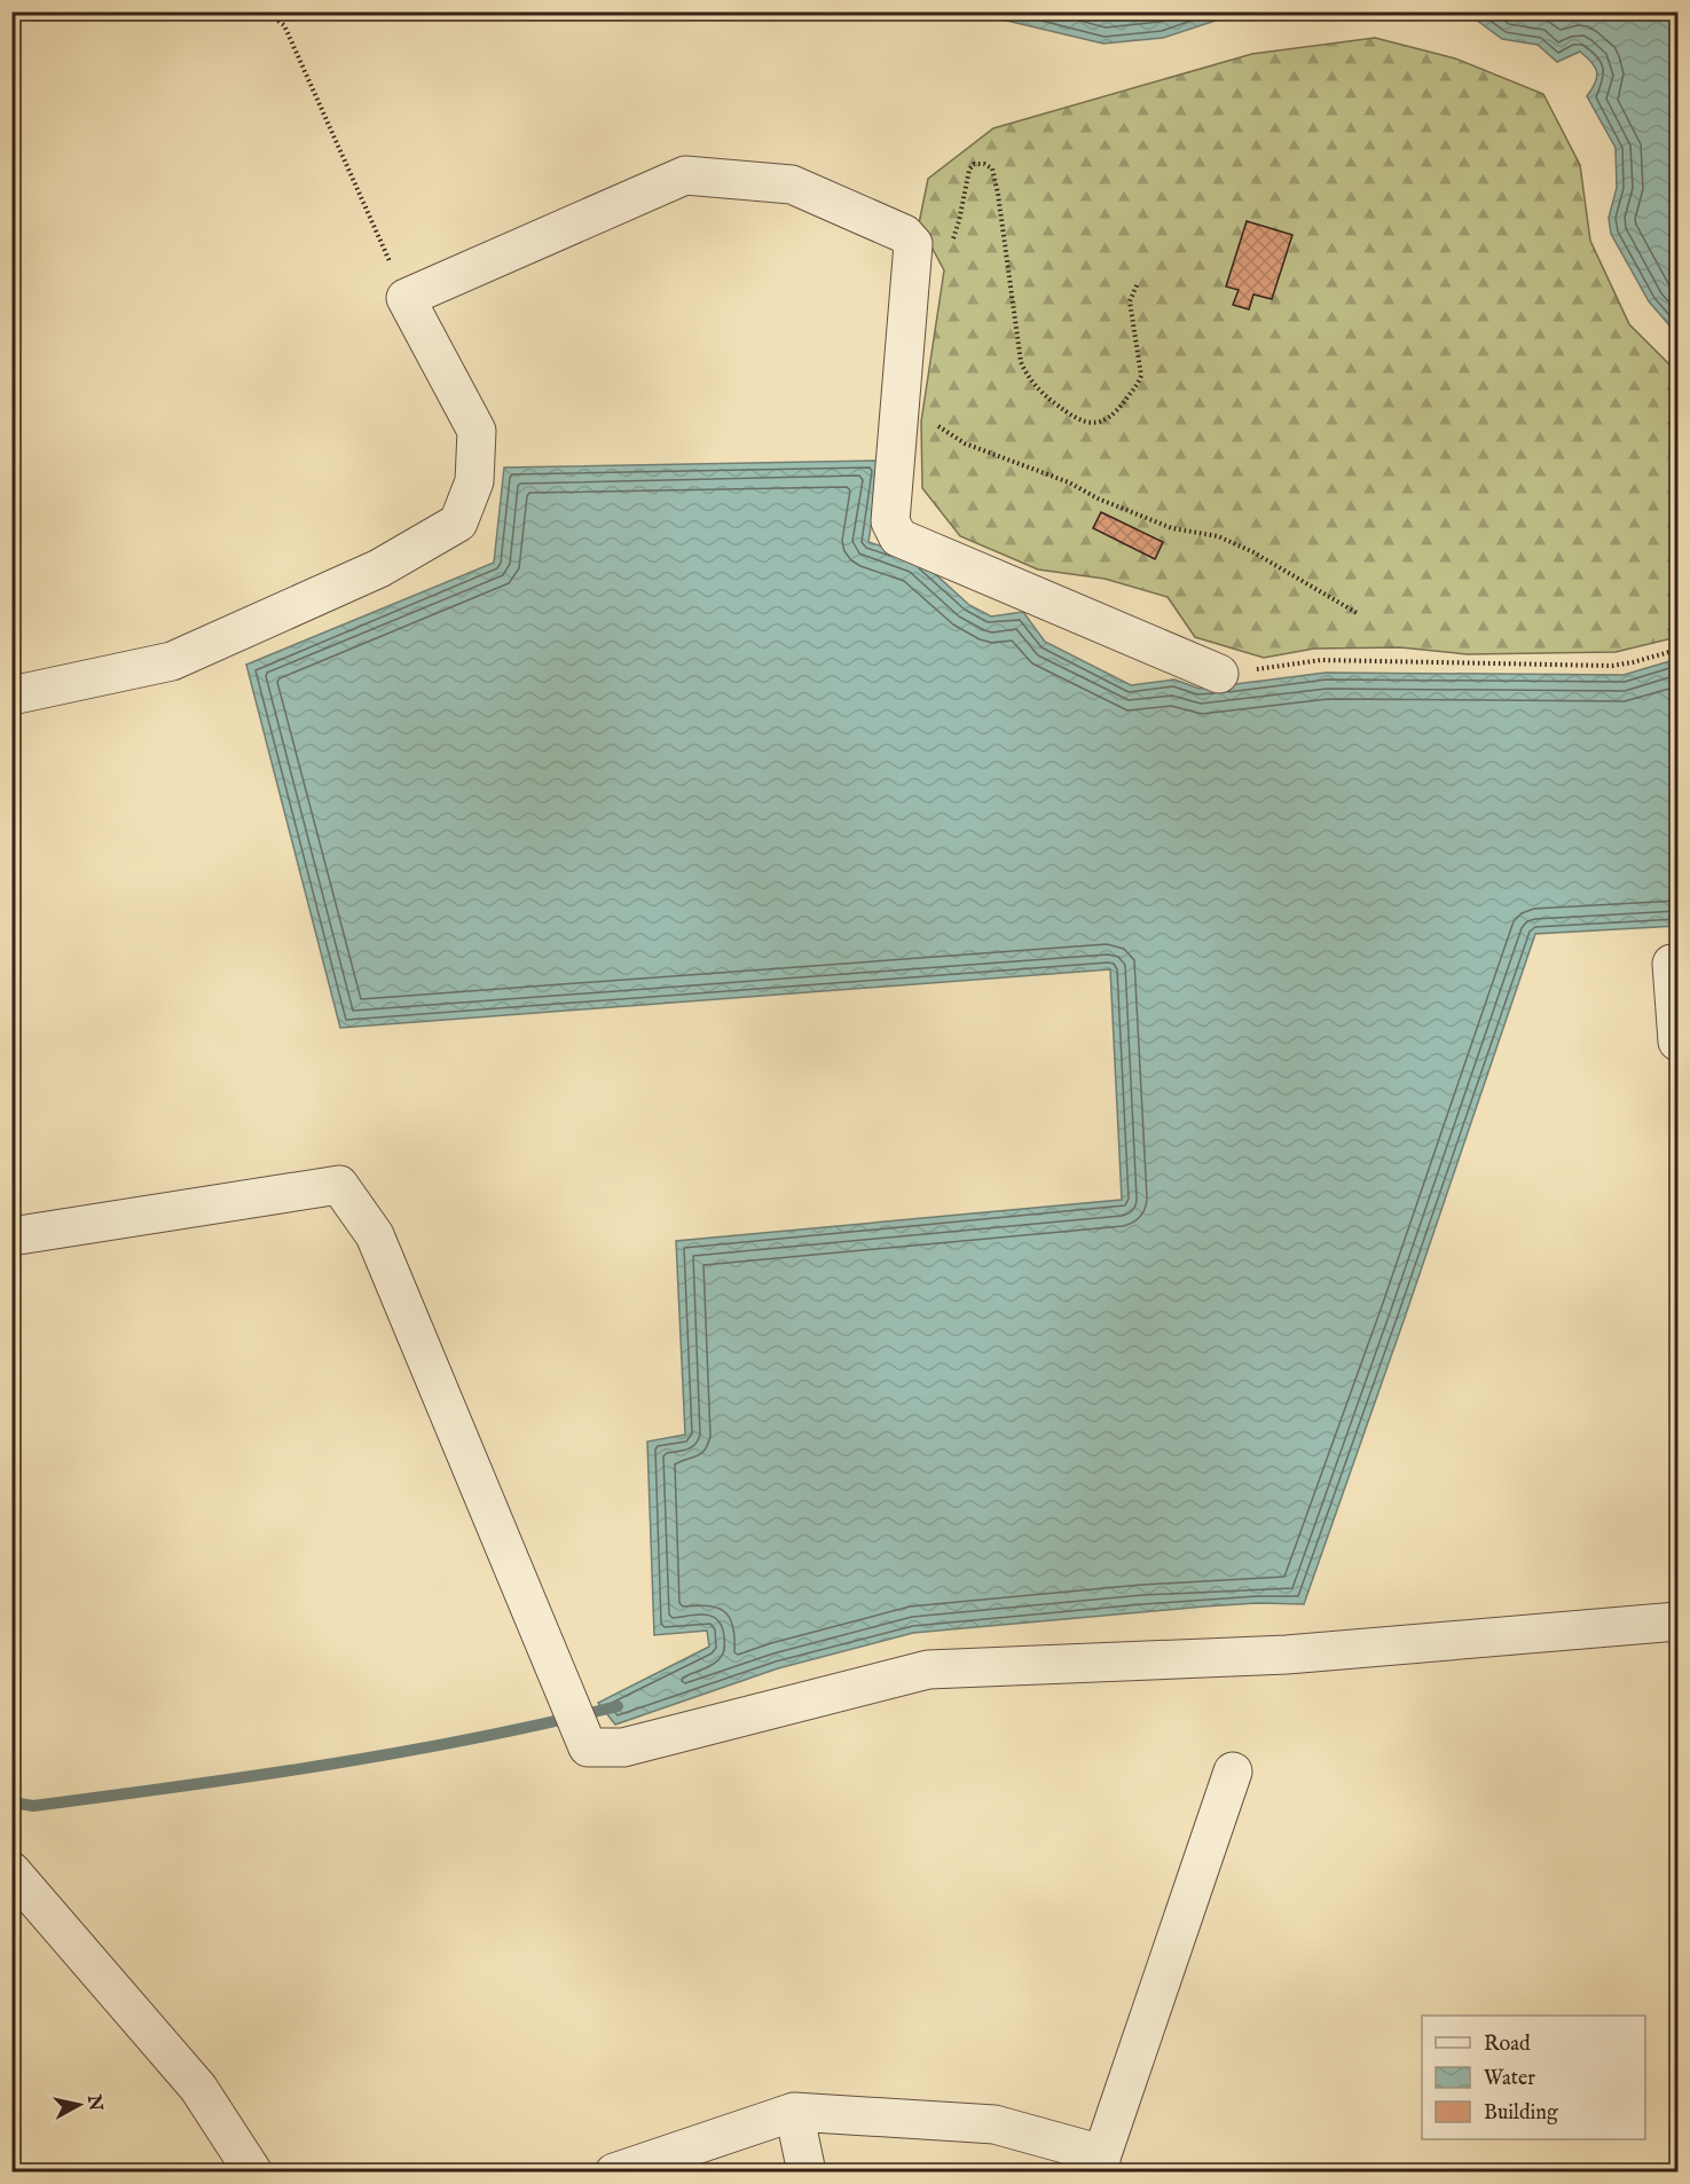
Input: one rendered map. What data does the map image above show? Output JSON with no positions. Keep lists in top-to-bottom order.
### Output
{
  "legend": ["Road", "Water", "Building"],
  "north": "right"
}
